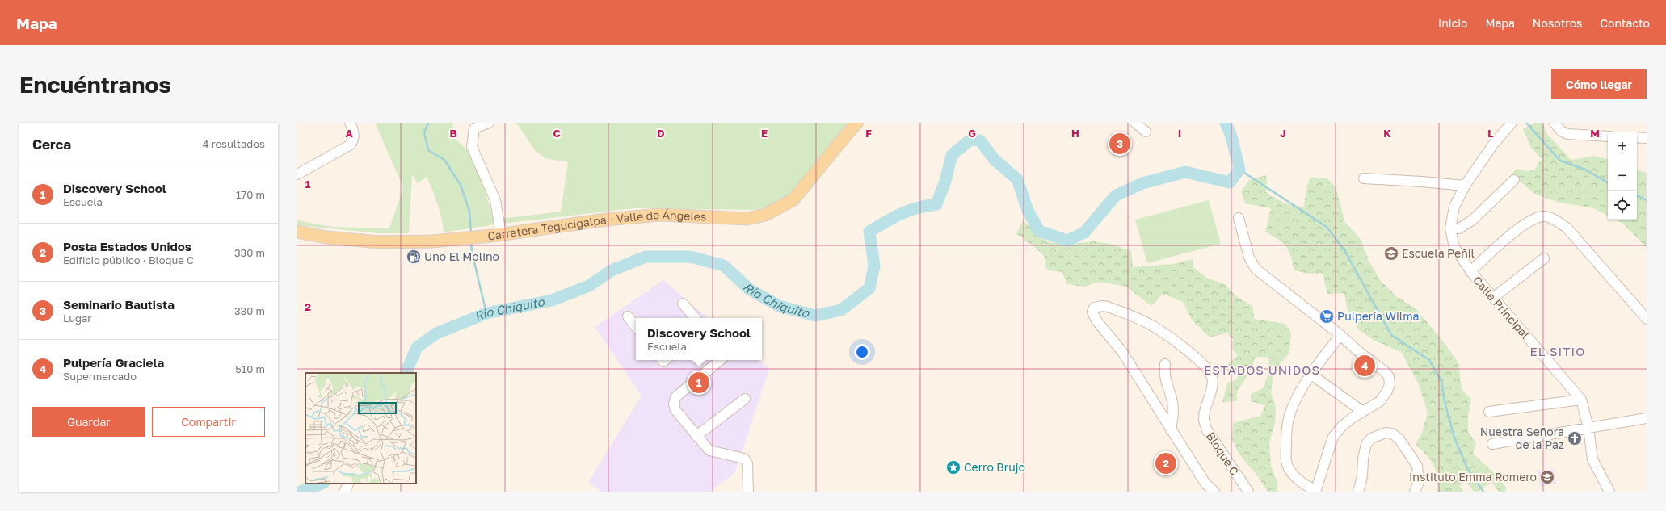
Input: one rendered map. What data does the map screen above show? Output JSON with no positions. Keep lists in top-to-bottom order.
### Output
{
  "streets": {
    "main road": ["Carretera Tegucigalpa - Valle de Ángeles"],
    "street": ["Calle Principal", "Bloque C"]
  },
  "districts": ["EL SITIO", "ESTADOS UNIDOS"],
  "water": ["Río Chiquito"],
  "places": {
    "school or university": ["Escuela Peñil", "Instituto Emma Romero"],
    "fuel station": ["Uno El Molino"],
    "supermarket": ["Pulpería Wilma"],
    "church": ["Nuestra Señora de la Paz"],
    "place": ["Cerro Brujo"]
  },
  "page": {
    "header": "Mapa",
    "nav": [
      "Inicio",
      "Mapa",
      "Nosotros",
      "Contacto"
    ],
    "buttons": [
      "Cómo llegar",
      ["Guardar", "Compartir"]
    ],
    "title": "Encuéntranos",
    "heading": ["Cerca", "4 resultados"],
    "pins": [
      "3",
      "4",
      "1",
      "2"
    ],
    "map_buttons": ["+", "−"],
    "list": [
      {
        "mark": "1",
        "name": "Discovery School",
        "note": "Escuela",
        "value": "170 m"
      },
      {
        "mark": "2",
        "name": "Posta Estados Unidos",
        "note": "Edificio público · Bloque C",
        "value": "330 m"
      },
      {
        "mark": "3",
        "name": "Seminario Bautista",
        "note": "Lugar",
        "value": "330 m"
      },
      {
        "mark": "4",
        "name": "Pulpería Graciela",
        "note": "Supermercado",
        "value": "510 m"
      }
    ],
    "popup": ["Discovery School", "Escuela"]
  },
  "grid": {
    "columns": [
      "A",
      "B",
      "C",
      "D",
      "E",
      "F",
      "G",
      "H",
      "I",
      "J",
      "K",
      "L",
      "M"
    ],
    "rows": ["1", "2"]
  }
}
